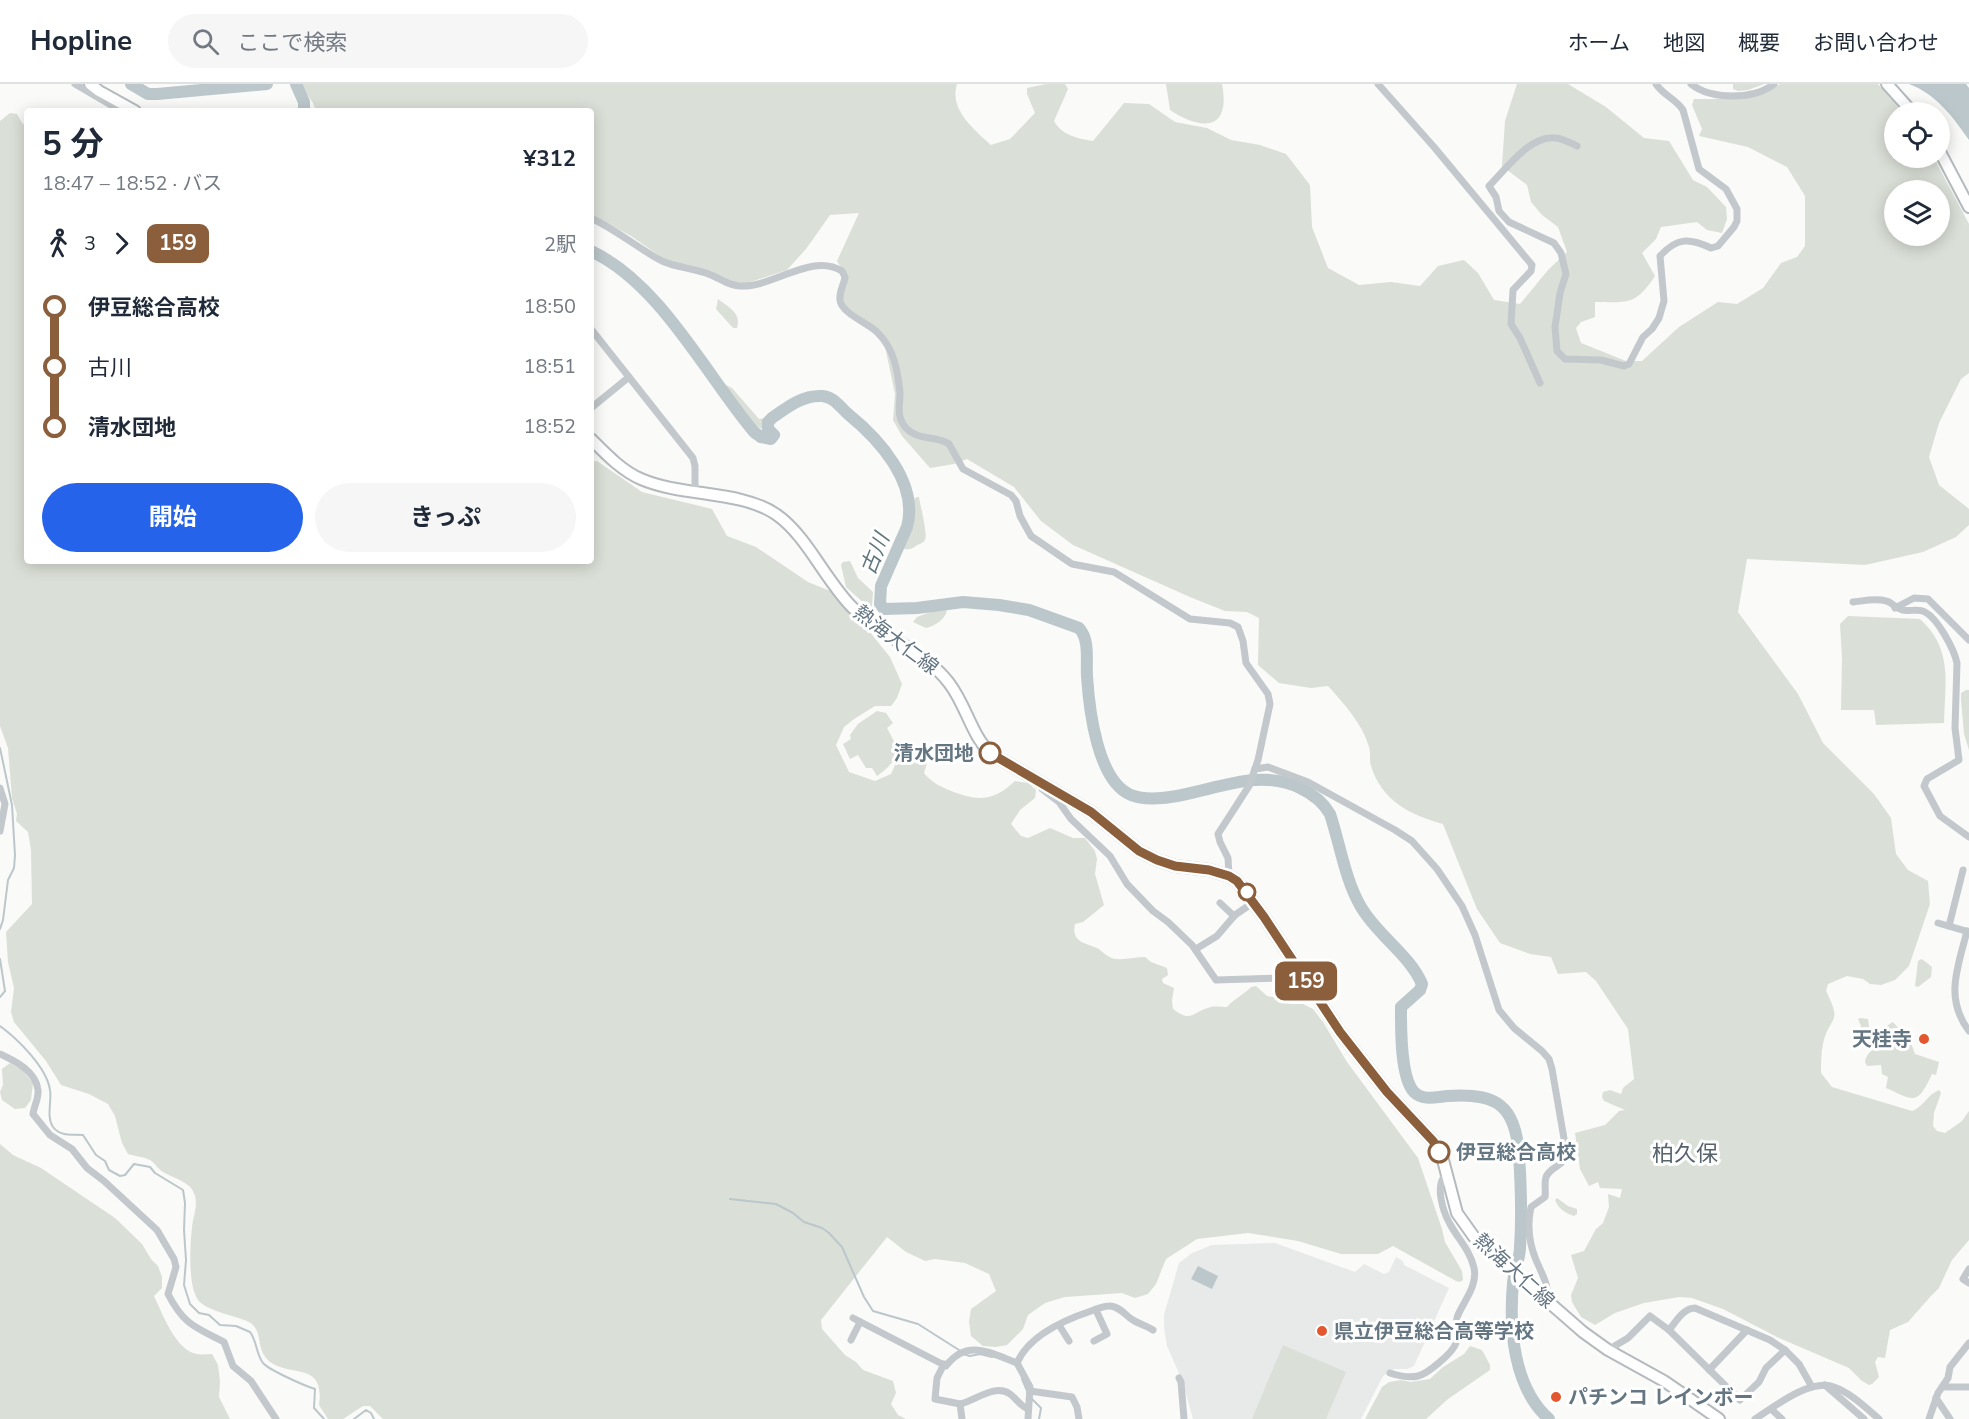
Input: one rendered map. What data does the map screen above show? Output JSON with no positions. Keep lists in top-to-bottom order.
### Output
{
  "streets": {
    "main road": ["熱海大仁線"]
  },
  "districts": ["柏久保"],
  "water": ["古川"],
  "places": [
    "清水団地",
    "天桂寺",
    "伊豆総合高校",
    "県立伊豆総合高等学校",
    "パチンコ レインボー"
  ],
  "lines": ["bus line 159"],
  "page": {
    "header": "Hopline",
    "search": "ここで検索",
    "nav": [
      "ホーム",
      "地図",
      "概要",
      "お問い合わせ"
    ],
    "on_map": "159",
    "heading": ["5 分", "18:47 – 18:52 · バス", "¥312"],
    "legs": ["3", "159", "2駅"],
    "list": [
      {
        "name": "伊豆総合高校",
        "value": "18:50"
      },
      {
        "name": "古川",
        "value": "18:51"
      },
      {
        "name": "清水団地",
        "value": "18:52"
      }
    ],
    "buttons": ["開始", "きっぷ"]
  }
}
